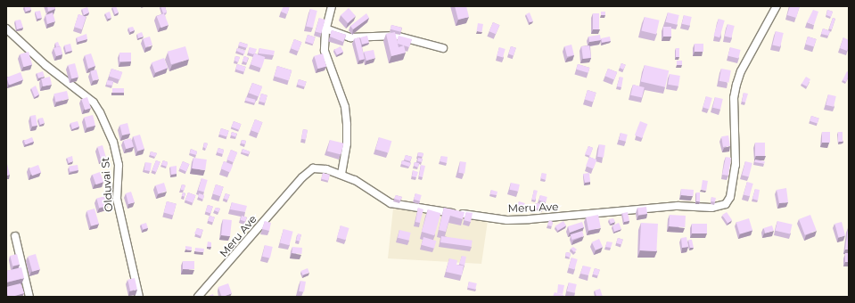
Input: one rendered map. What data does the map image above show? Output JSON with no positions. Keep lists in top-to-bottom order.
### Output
{
  "streets": {
    "street": ["Olduvai St", "Meru Ave"]
  }
}
